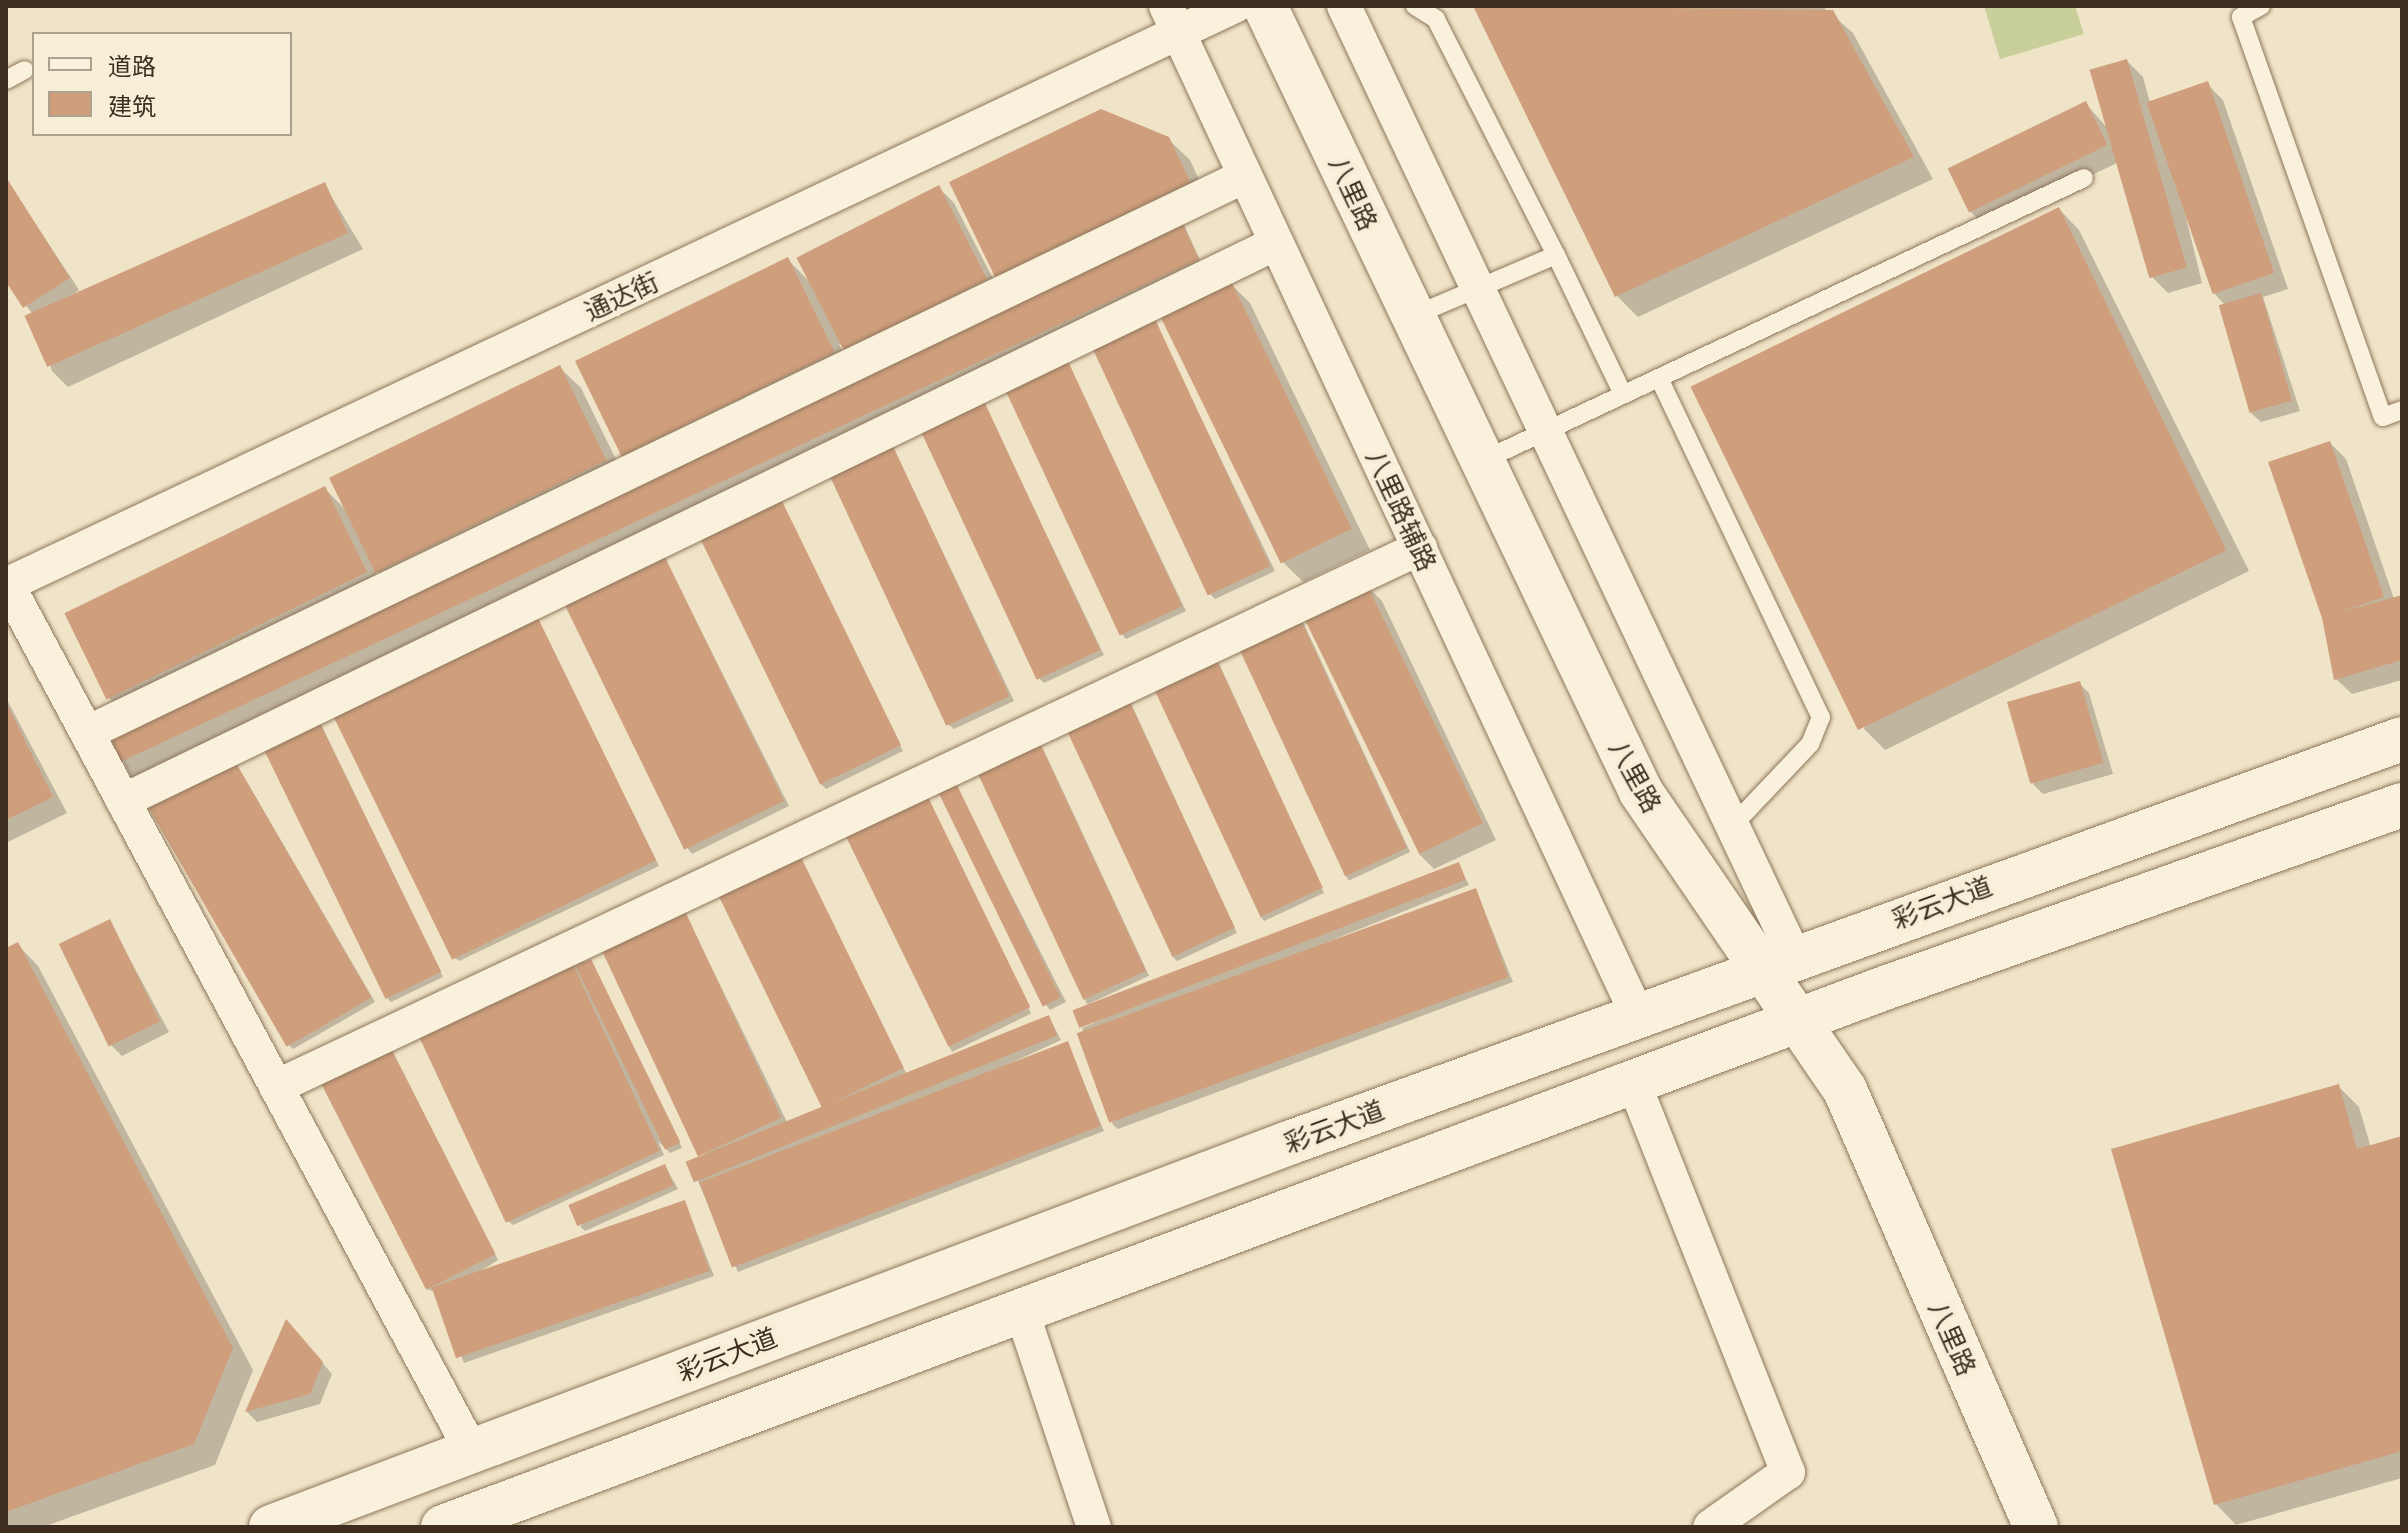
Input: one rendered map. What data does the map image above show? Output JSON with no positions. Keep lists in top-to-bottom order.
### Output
{
  "streets": {
    "main road": ["八里路", "彩云大道"],
    "street": ["通达街", "八里路辅路"]
  },
  "crossings": [
    ["八里路", "彩云大道"],
    ["通达街", "八里路辅路"],
    ["八里路辅路", "彩云大道"]
  ],
  "legend": ["道路", "建筑"]
}
